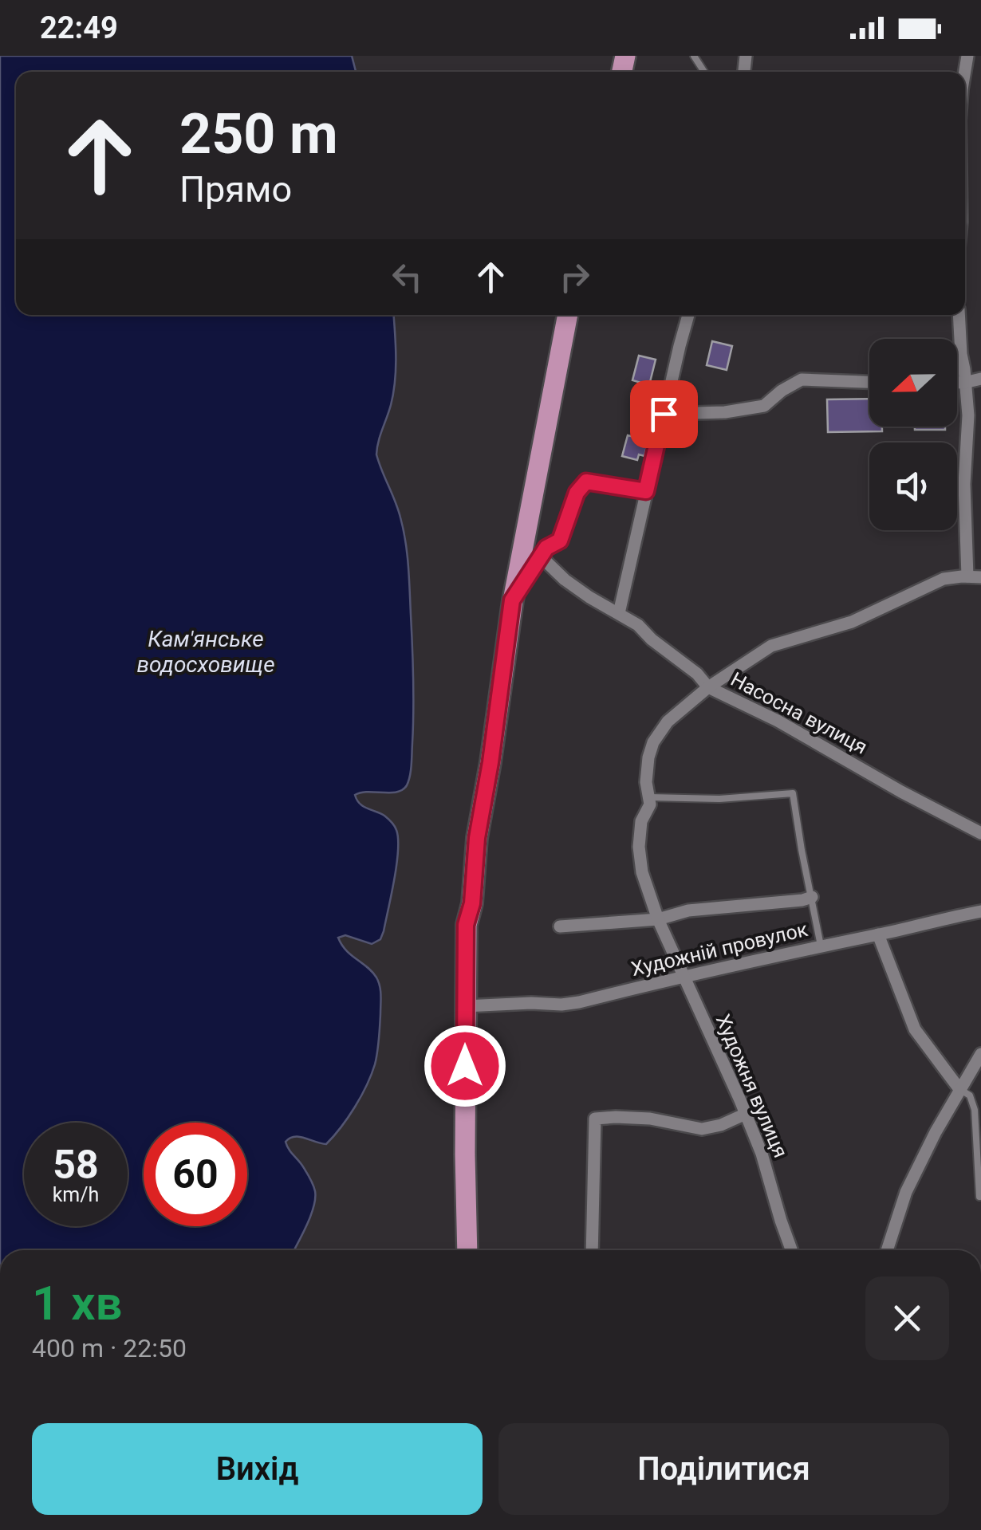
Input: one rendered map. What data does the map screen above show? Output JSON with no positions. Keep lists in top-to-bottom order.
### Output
{
  "streets": {
    "street": ["Насосна вулиця", "Художній провулок", "Художня вулиця"]
  },
  "crossings": [
    ["Насосна вулиця", "Художня вулиця"],
    ["Художній провулок", "Художня вулиця"]
  ],
  "water": ["Кам'янське водосховище"],
  "north": "left",
  "page": {
    "status": "22:49",
    "turn": ["250 m", "Прямо"],
    "speed": "58 km/h",
    "limit": "60",
    "heading": ["1 хв", "400 m · 22:50"],
    "buttons": ["Вихід", "Поділитися"]
  }
}
